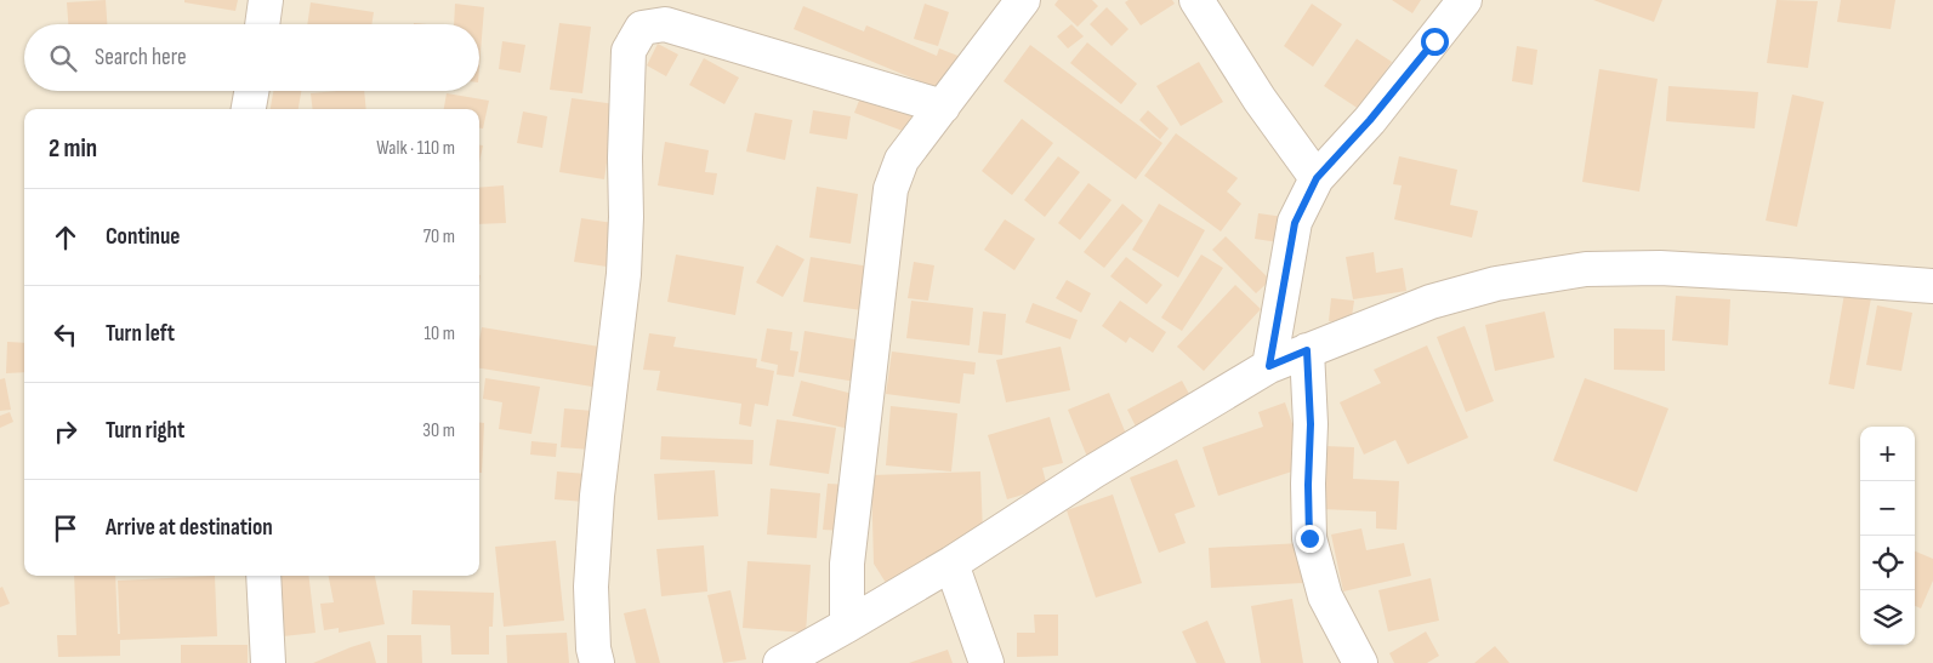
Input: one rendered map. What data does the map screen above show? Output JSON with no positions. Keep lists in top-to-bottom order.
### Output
{
  "page": {
    "search": "Search here",
    "heading": ["2 min", "Walk · 110 m"],
    "list": [
      ["Continue", "70 m"],
      ["Turn left", "10 m"],
      ["Turn right", "30 m"],
      "Arrive at destination"
    ],
    "map_buttons": ["+", "−"]
  }
}
